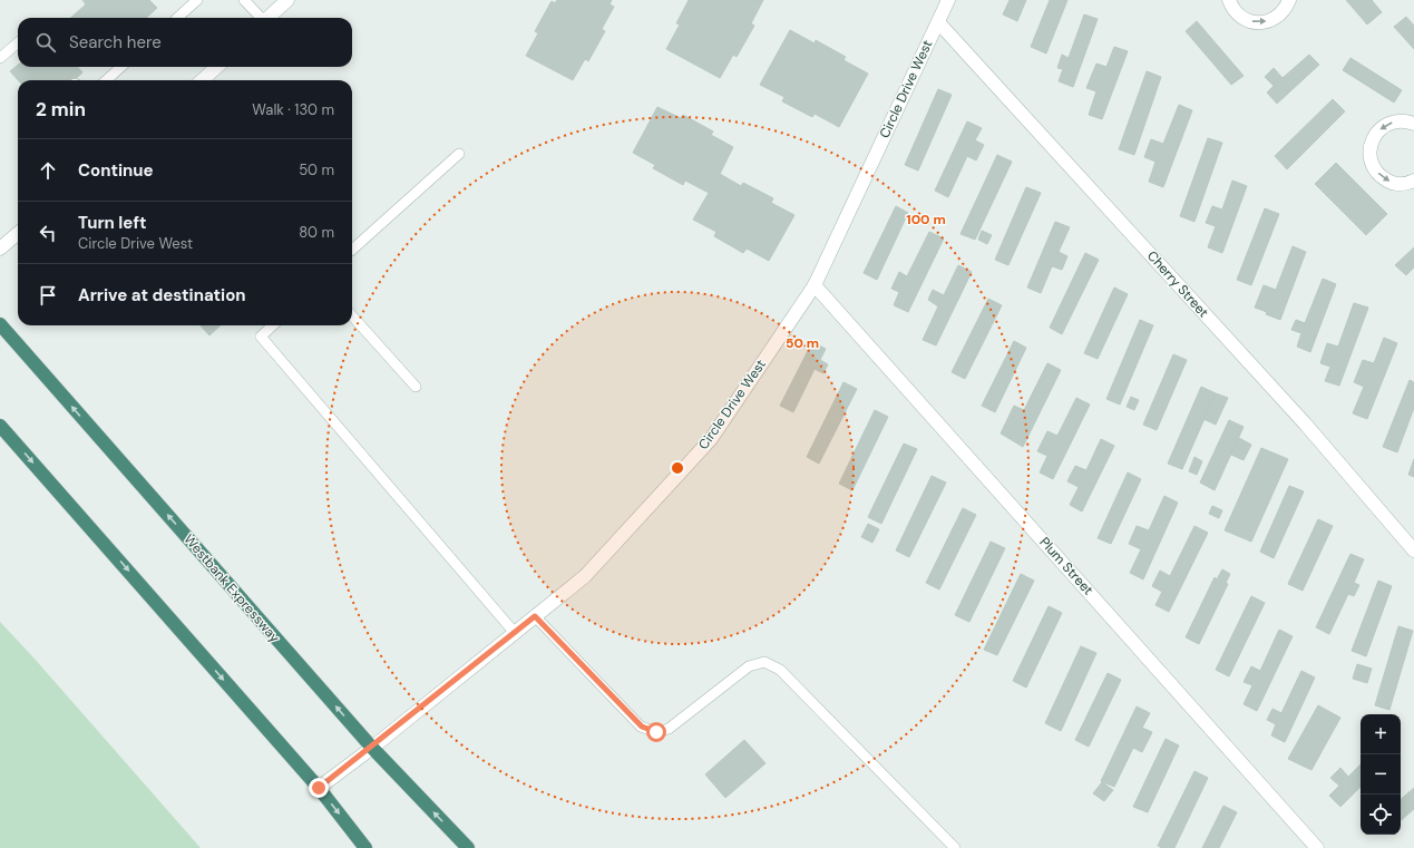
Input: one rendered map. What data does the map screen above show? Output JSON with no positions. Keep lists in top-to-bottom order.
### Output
{
  "streets": {
    "highway": ["Westbank Expressway"],
    "street": ["Circle Drive West", "Cherry Street", "Plum Street"]
  },
  "crossings": [
    ["Circle Drive West", "Cherry Street"],
    ["Circle Drive West", "Plum Street"],
    ["Circle Drive West", "Westbank Expressway"]
  ],
  "page": {
    "search": "Search here",
    "heading": ["2 min", "Walk · 130 m"],
    "list": [
      ["Continue", "50 m"],
      ["Turn left", "Circle Drive West", "80 m"],
      "Arrive at destination"
    ],
    "map_buttons": ["+", "−"]
  },
  "rings": ["100 m", "50 m"]
}
